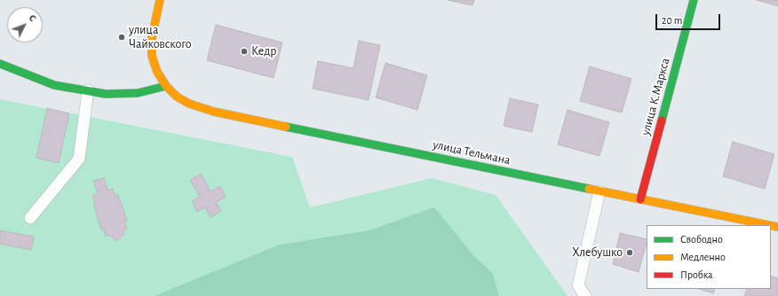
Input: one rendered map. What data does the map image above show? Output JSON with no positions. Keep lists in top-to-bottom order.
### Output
{
  "streets": {
    "street": ["улица К.Маркса", "улица Тельмана"]
  },
  "crossings": [
    ["улица К.Маркса", "улица Тельмана"]
  ],
  "places": ["улица Чайковского", "Кедр", "Хлебушко"],
  "legend": ["Свободно", "Медленно", "Пробка"],
  "scale_bar": "20 m",
  "north": "top right"
}
